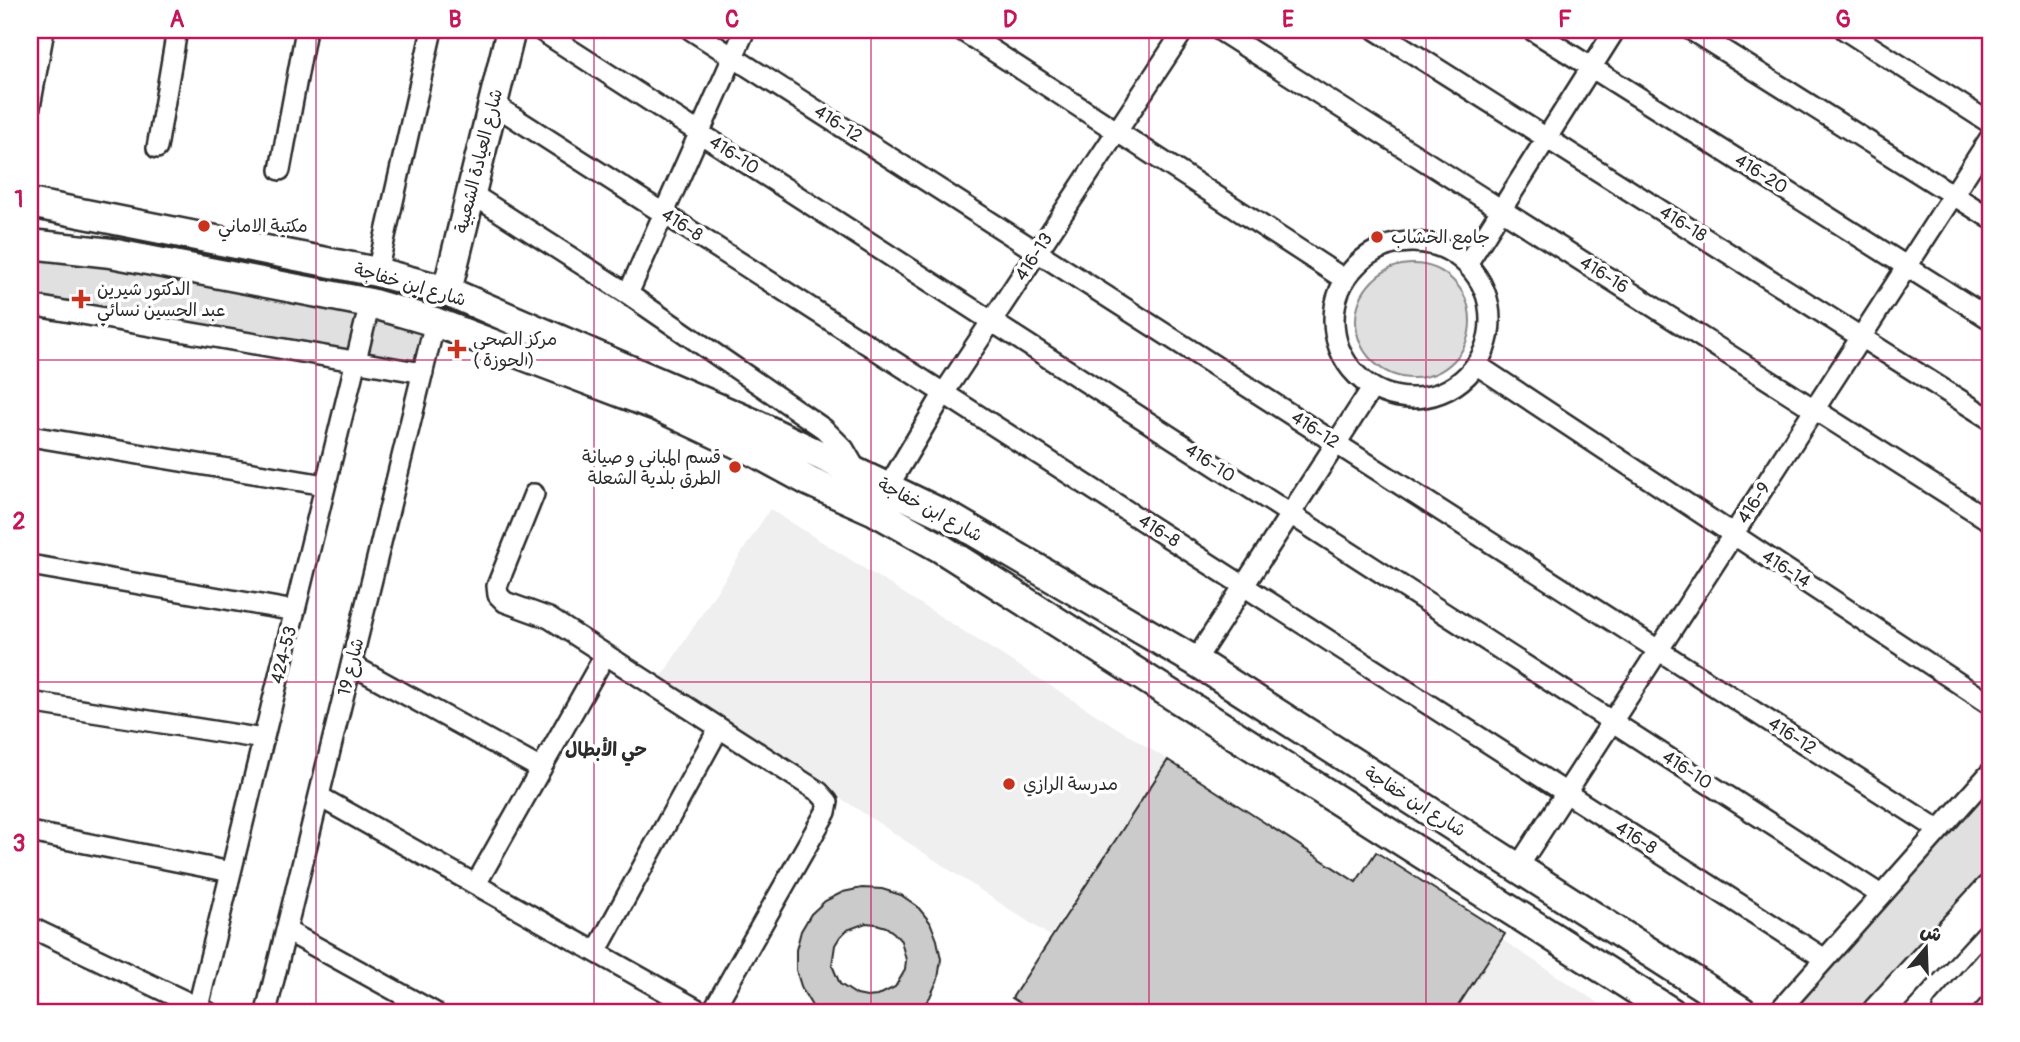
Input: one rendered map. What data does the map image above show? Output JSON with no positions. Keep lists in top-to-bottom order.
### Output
{
  "streets": {
    "street": [
      "416-12",
      "416-10",
      "شارع العيادة الشعبية",
      "416-20",
      "416-18",
      "416-8",
      "416-13",
      "416-16",
      "شارع ابن خفاجة",
      "416-9",
      "416-14",
      "424-53",
      "شارع 19"
    ]
  },
  "crossings": [
    ["416-12", "416-13"],
    ["416-12", "416-9"],
    ["416-10", "416-13"],
    ["416-10", "416-9"],
    ["شارع العيادة الشعبية", "416-8"],
    ["شارع العيادة الشعبية", "شارع ابن خفاجة"],
    ["416-20", "416-9"],
    ["416-18", "416-9"],
    ["416-8", "416-13"],
    ["416-8", "416-9"],
    ["416-13", "شارع ابن خفاجة"],
    ["416-16", "416-9"],
    ["شارع ابن خفاجة", "416-9"],
    ["شارع ابن خفاجة", "424-53"],
    ["شارع ابن خفاجة", "شارع 19"],
    ["416-9", "416-14"]
  ],
  "districts": ["حي الأبطال"],
  "places": {
    "other": [
      "مكتبة الاماني",
      "جامع الخشاب",
      "قسم المباني و صيانة الطرق بلدية الشعلة",
      "مدرسة الرازي"
    ],
    "health": ["الدكتور شيرين عبد الحسين نسائي", "مركز الصحي ( الحوزة)"]
  },
  "north": "top",
  "grid": {
    "columns": [
      "A",
      "B",
      "C",
      "D",
      "E",
      "F",
      "G"
    ],
    "rows": ["1", "2", "3"]
  }
}
